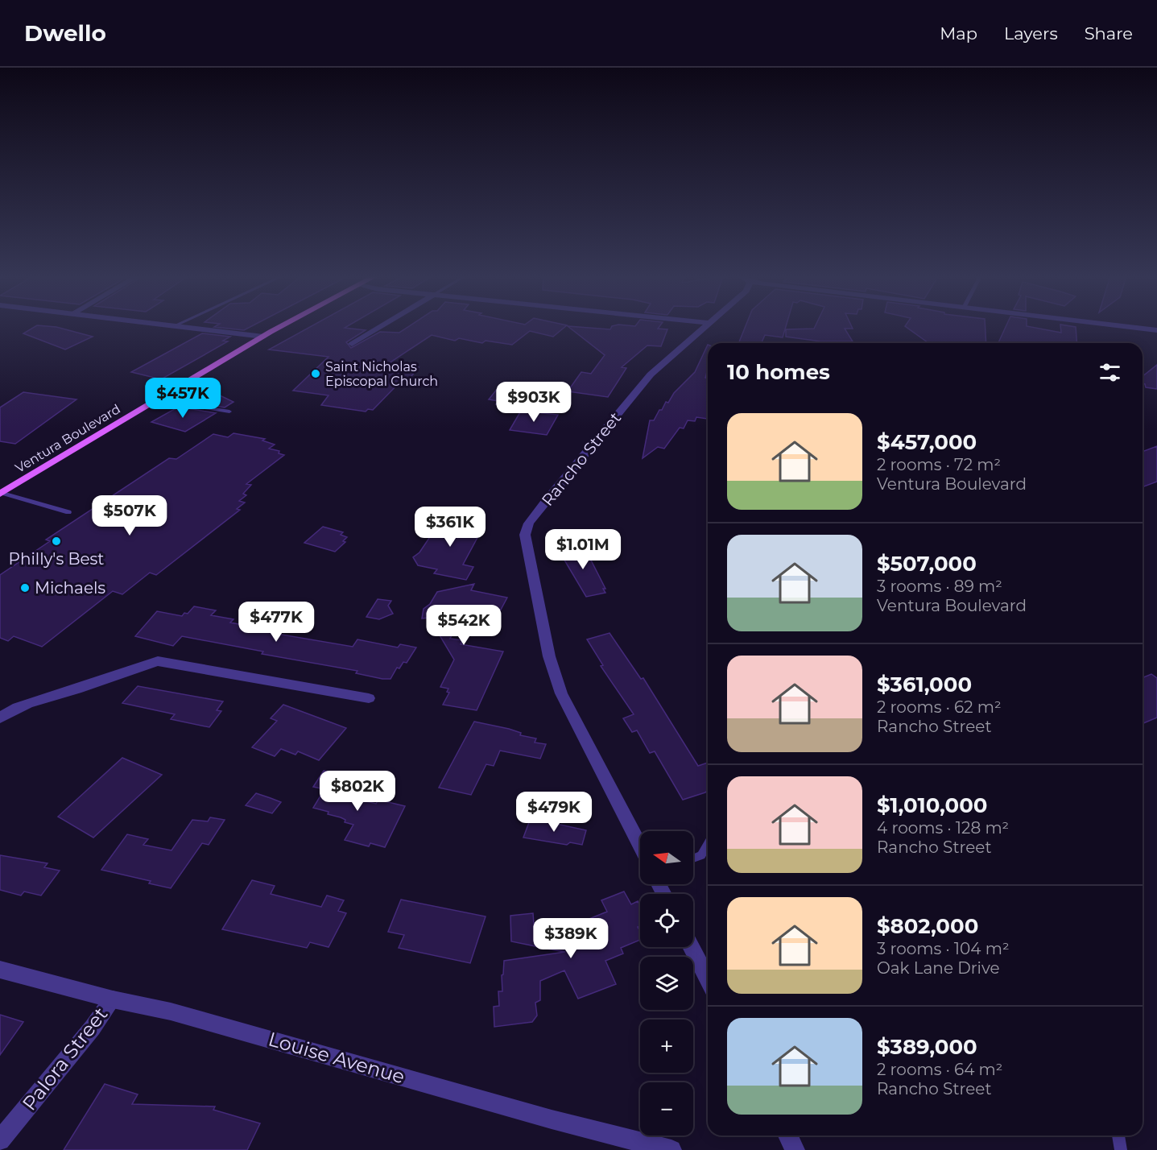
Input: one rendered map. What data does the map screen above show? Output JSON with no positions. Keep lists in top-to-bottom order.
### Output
{
  "streets": {
    "main road": ["Ventura Boulevard"],
    "street": ["Rancho Street", "Louise Avenue", "Palora Street"]
  },
  "crossings": [
    ["Louise Avenue", "Palora Street"]
  ],
  "places": ["Saint Nicholas Episcopal Church", "Philly's Best", "Michaels"],
  "north": "left",
  "page": {
    "header": "Dwello",
    "nav": ["Map", "Layers", "Share"],
    "heading": "10 homes",
    "price": [
      "$457K",
      "$903K",
      "$507K",
      "$361K",
      "$1.01M",
      "$477K",
      "$542K",
      "$802K",
      "$479K",
      "$389K"
    ],
    "list": [
      {
        "name": "$457,000",
        "note": "2 rooms · 72 m² · Ventura Boulevard"
      },
      {
        "name": "$507,000",
        "note": "3 rooms · 89 m² · Ventura Boulevard"
      },
      {
        "name": "$361,000",
        "note": "2 rooms · 62 m² · Rancho Street"
      },
      {
        "name": "$1,010,000",
        "note": "4 rooms · 128 m² · Rancho Street"
      },
      {
        "name": "$802,000",
        "note": "3 rooms · 104 m² · Oak Lane Drive"
      },
      {
        "name": "$389,000",
        "note": "2 rooms · 64 m² · Rancho Street"
      }
    ],
    "map_buttons": ["+", "−"]
  }
}
